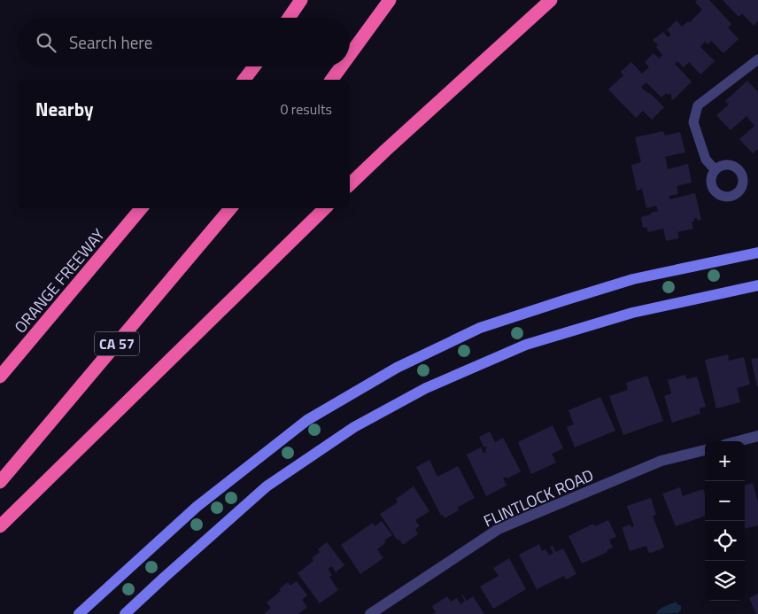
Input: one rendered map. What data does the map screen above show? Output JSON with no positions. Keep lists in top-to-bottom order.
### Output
{
  "streets": {
    "highway": ["ORANGE FREEWAY", "CA 57"],
    "street": ["FLINTLOCK ROAD"]
  },
  "page": {
    "search": "Search here",
    "heading": ["Nearby", "0 results"],
    "map_buttons": ["+", "−"]
  }
}
